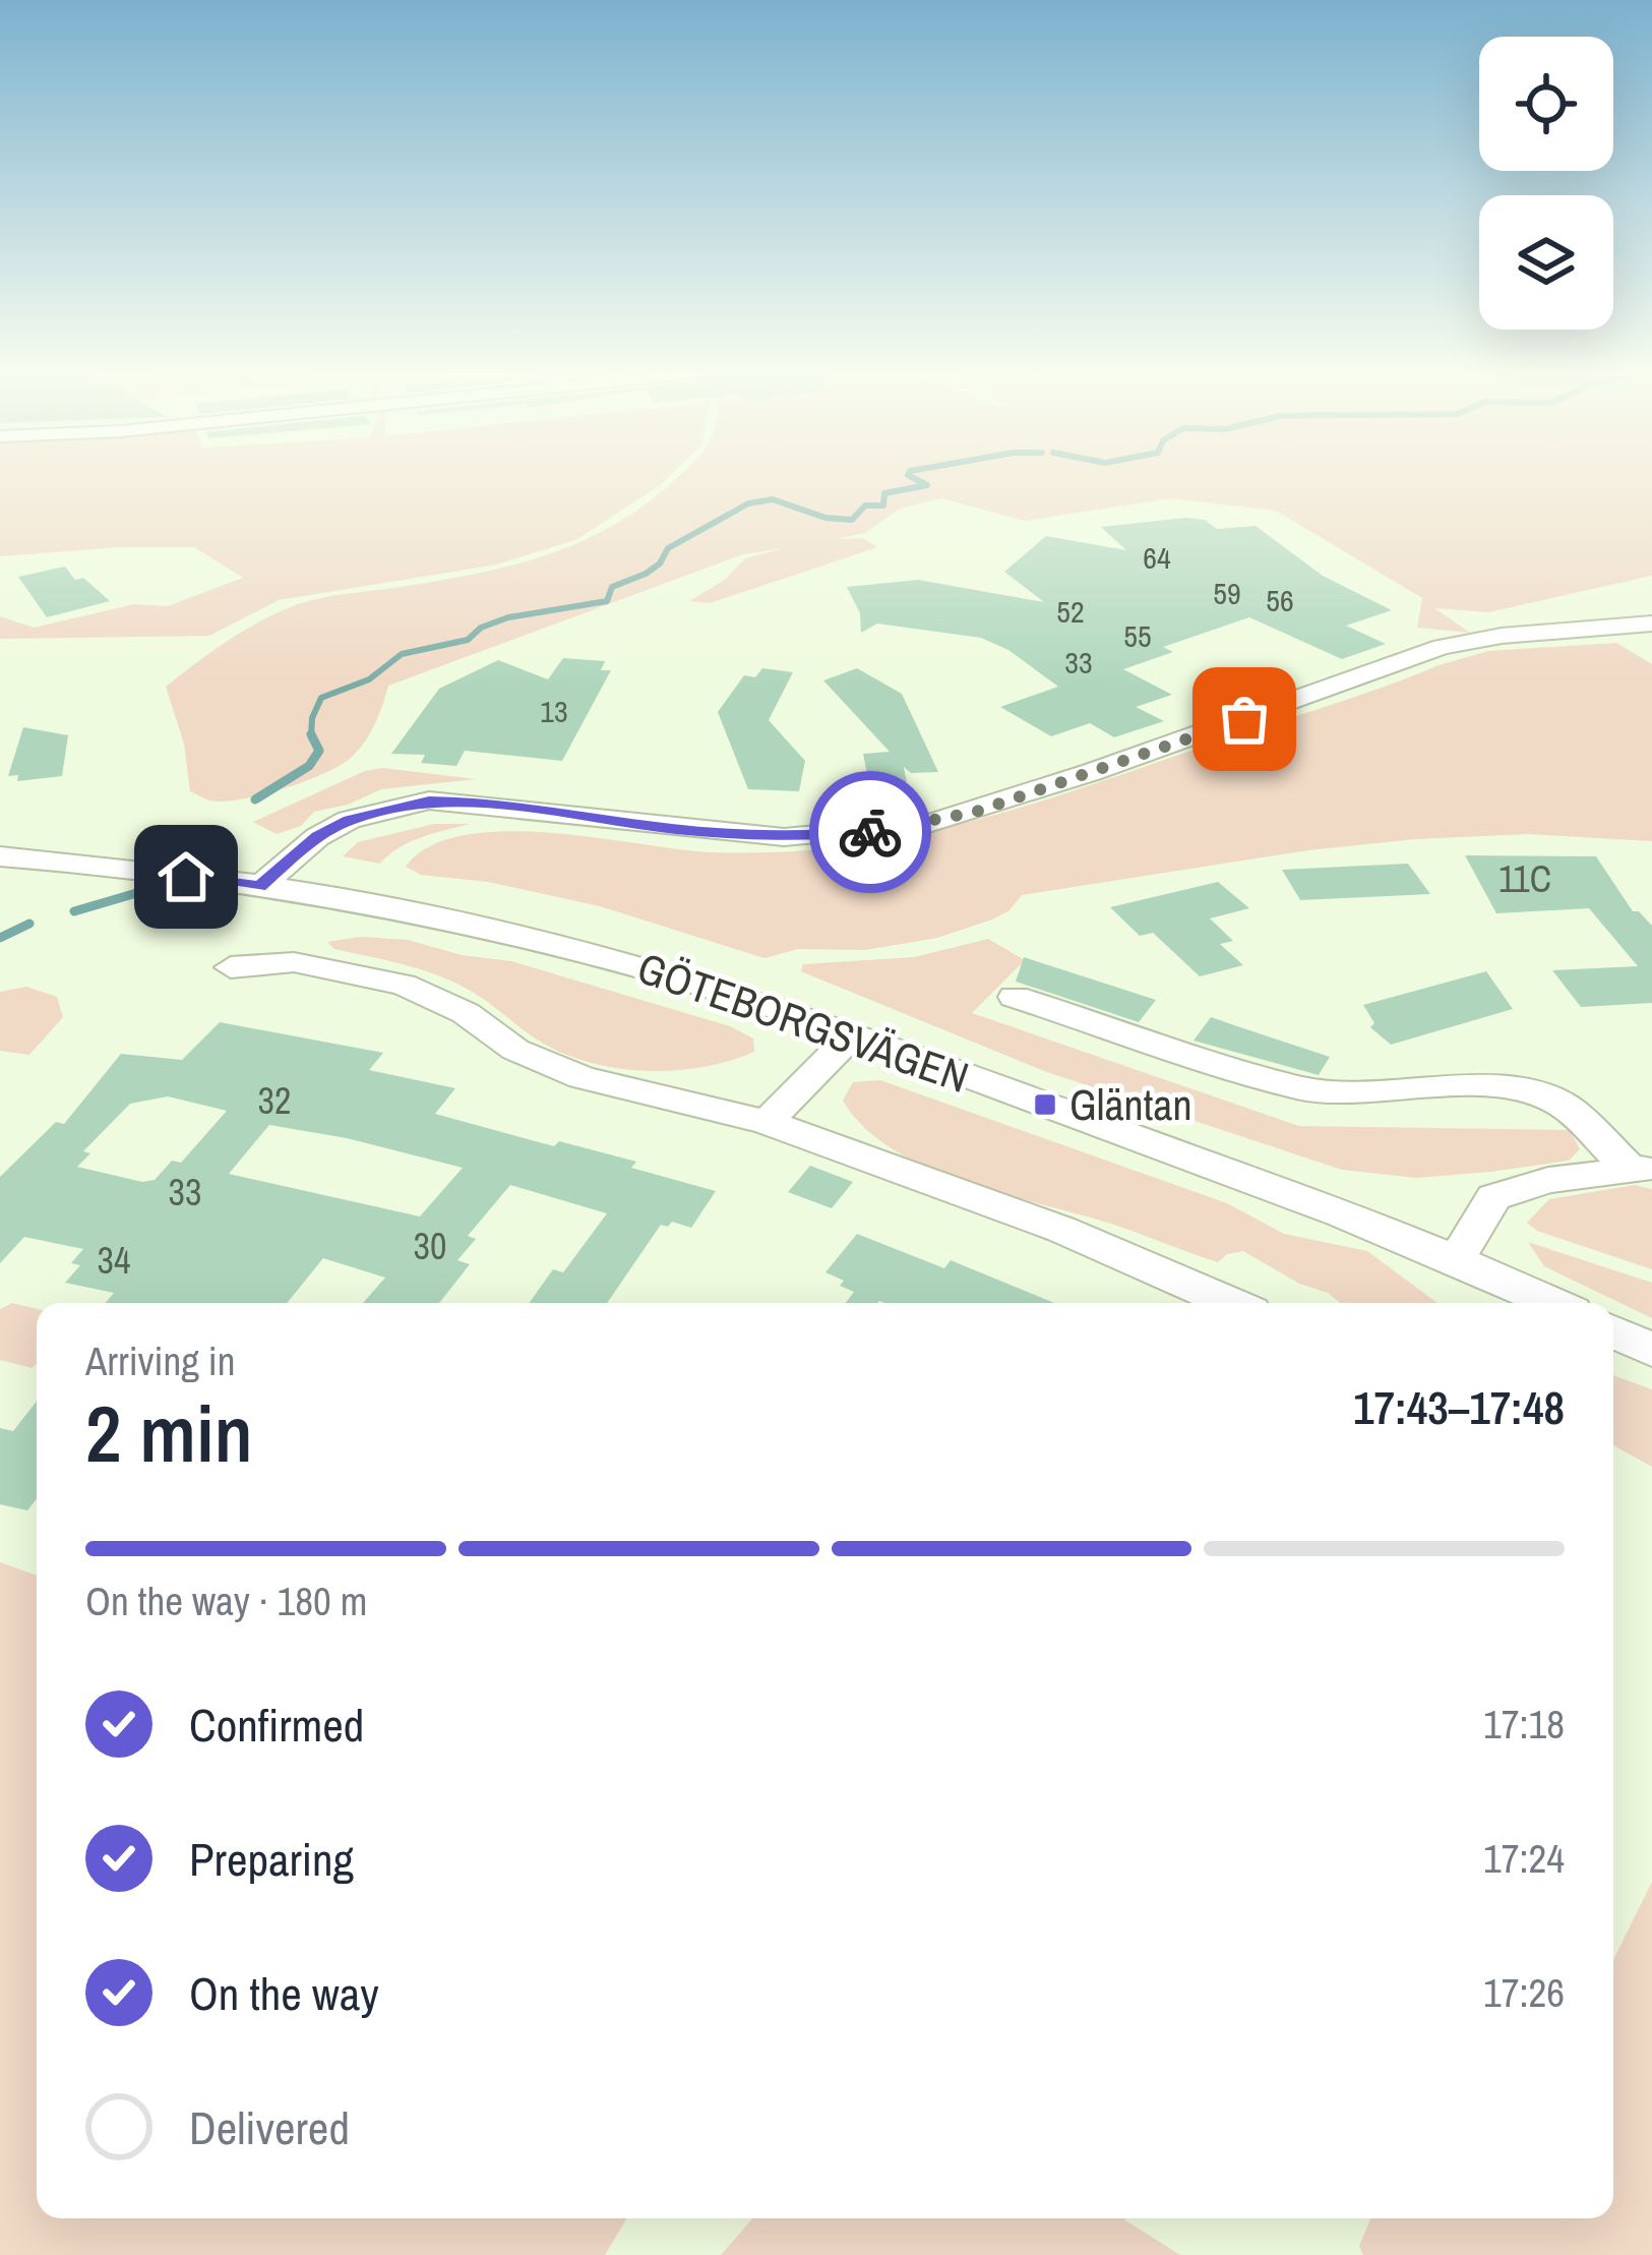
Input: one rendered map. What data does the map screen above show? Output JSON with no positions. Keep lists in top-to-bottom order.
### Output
{
  "streets": {
    "street": ["GÖTEBORGSVÄGEN"]
  },
  "places": {
    "transit": ["Gläntan"]
  },
  "house_numbers": [
    "64",
    "59",
    "56",
    "52",
    "55",
    "33",
    "13",
    "11C",
    "32",
    "33",
    "30",
    "34"
  ],
  "page": {
    "heading": ["2 min", "Arriving in", "17:43–17:48"],
    "bar": "On the way · 180 m",
    "list": [
      ["Confirmed", "17:18"],
      ["Preparing", "17:24"],
      ["On the way", "17:26"],
      "Delivered"
    ]
  }
}
